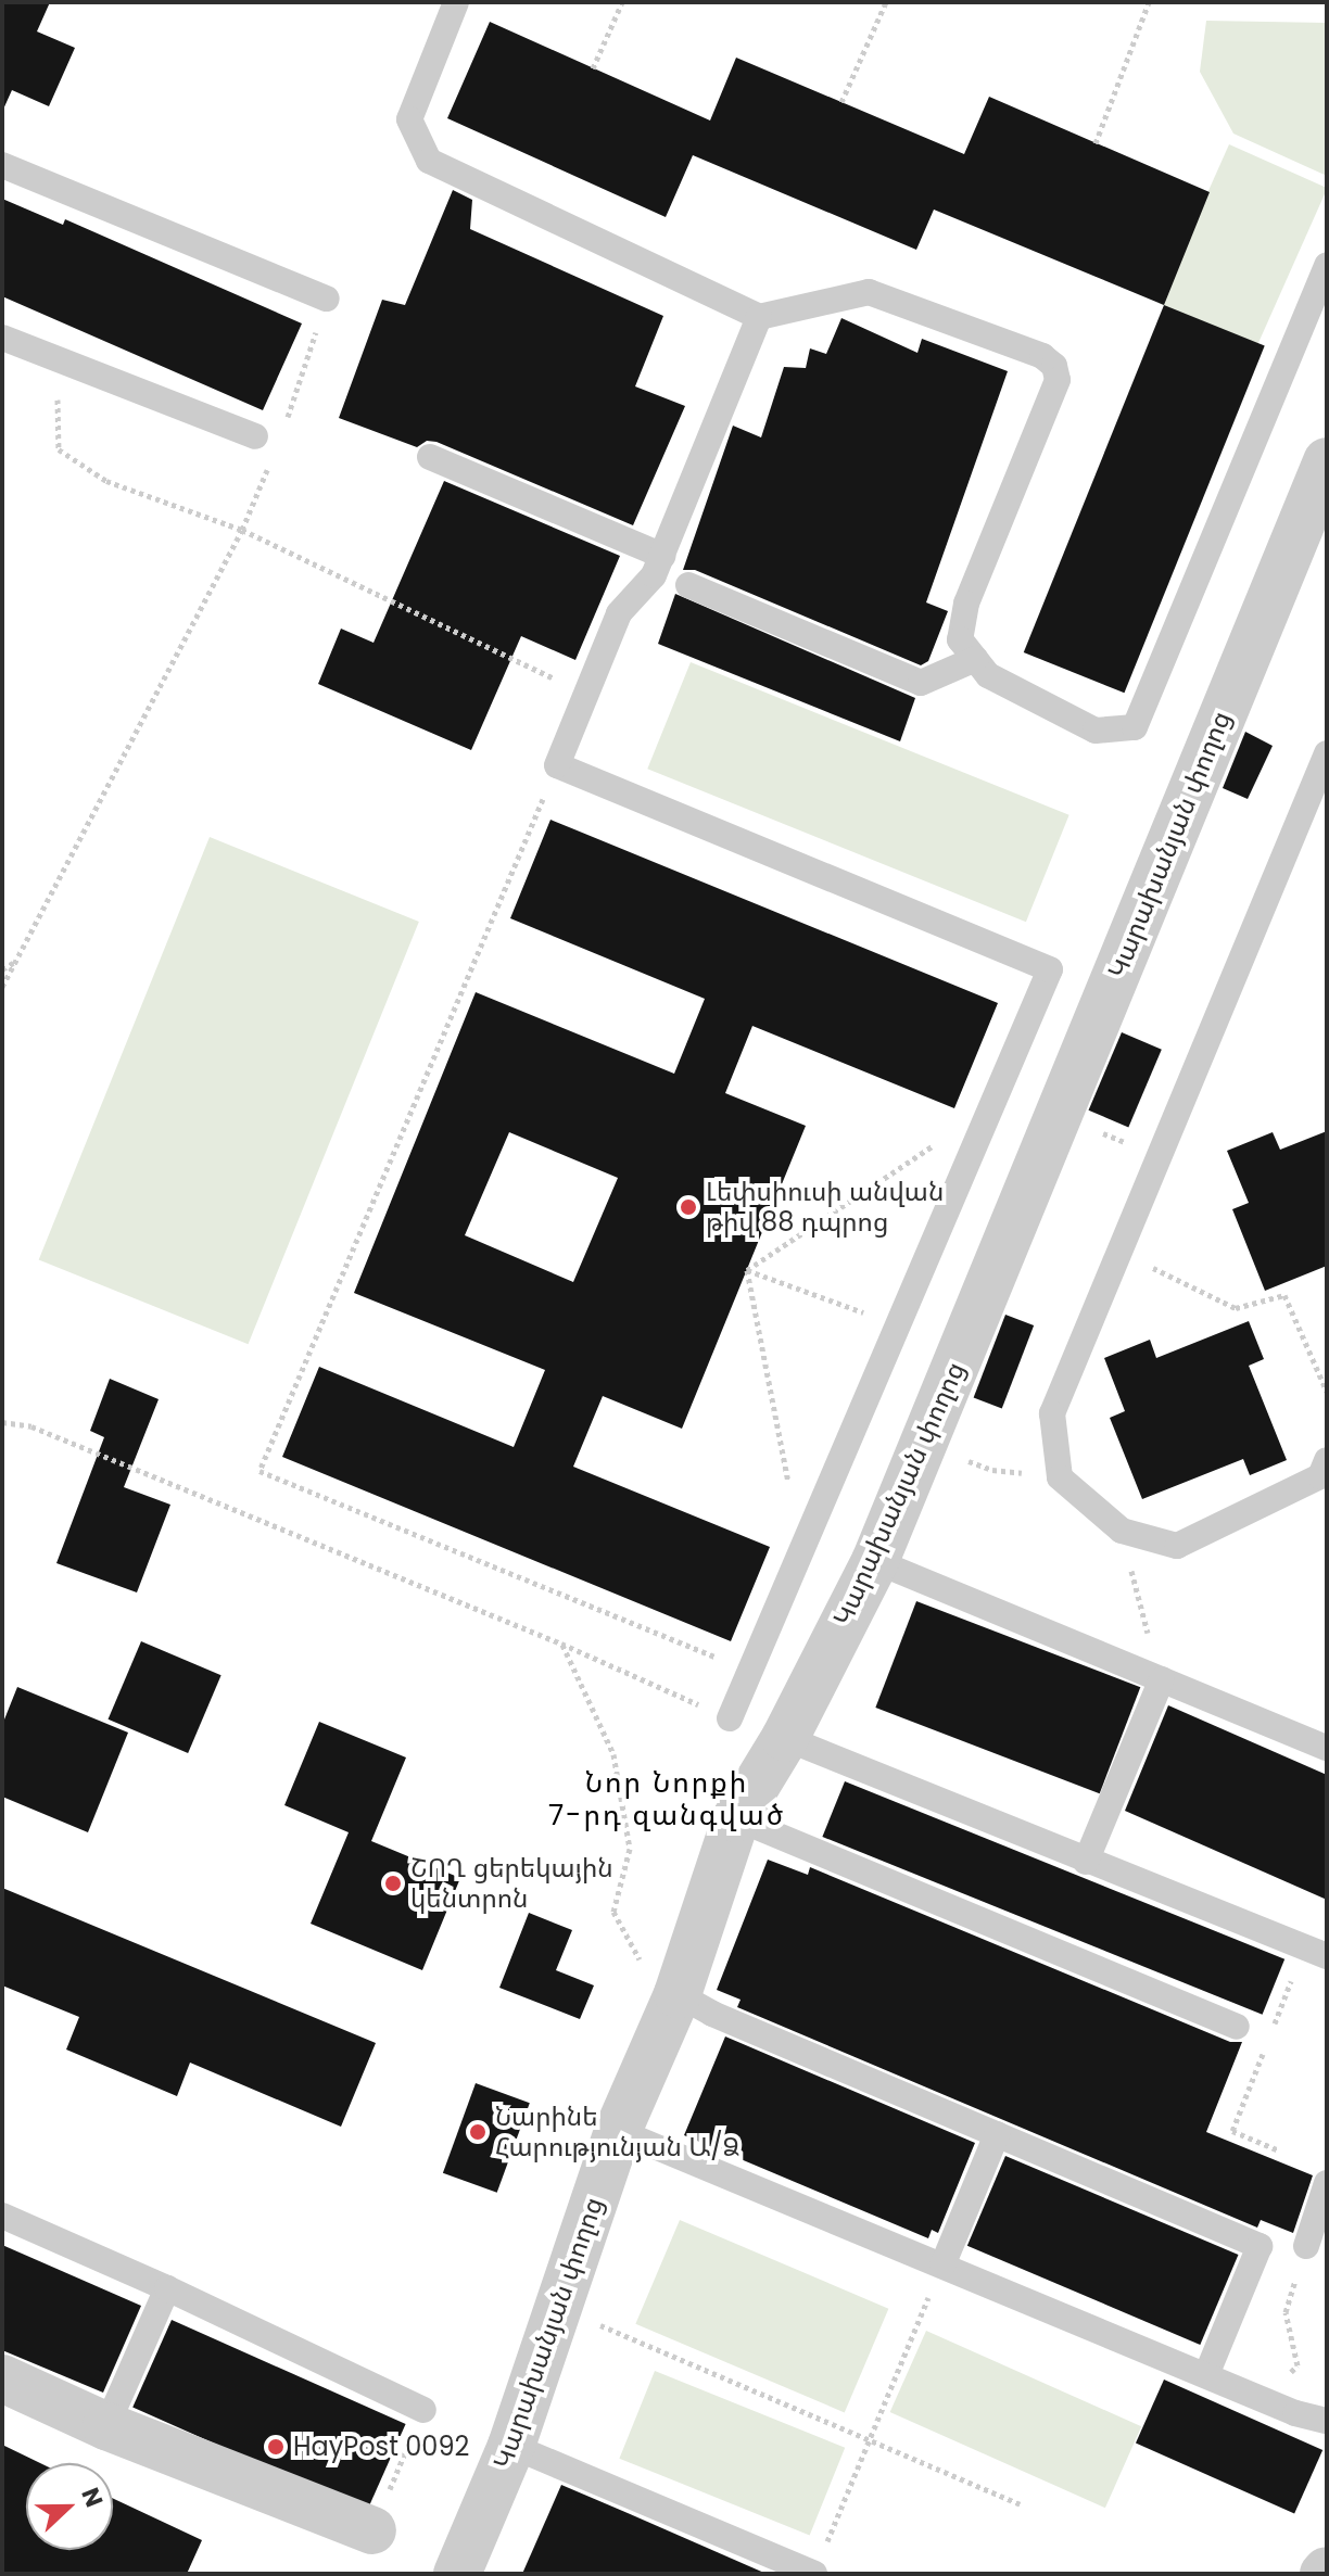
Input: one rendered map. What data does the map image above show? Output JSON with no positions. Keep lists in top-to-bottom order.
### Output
{
  "streets": {
    "street": ["Կարախանյան փողոց"]
  },
  "districts": ["Նոր Նորքի 7-րդ զանգված"],
  "places": [
    "Լեփսիուսի անվան թիվ 88 դպրոց",
    "ՇՈՂ ցերեկային կենտրոն",
    "Նարինե Հարությունյան Ա/Ձ",
    "HayPost 0092"
  ],
  "north": "right"
}
